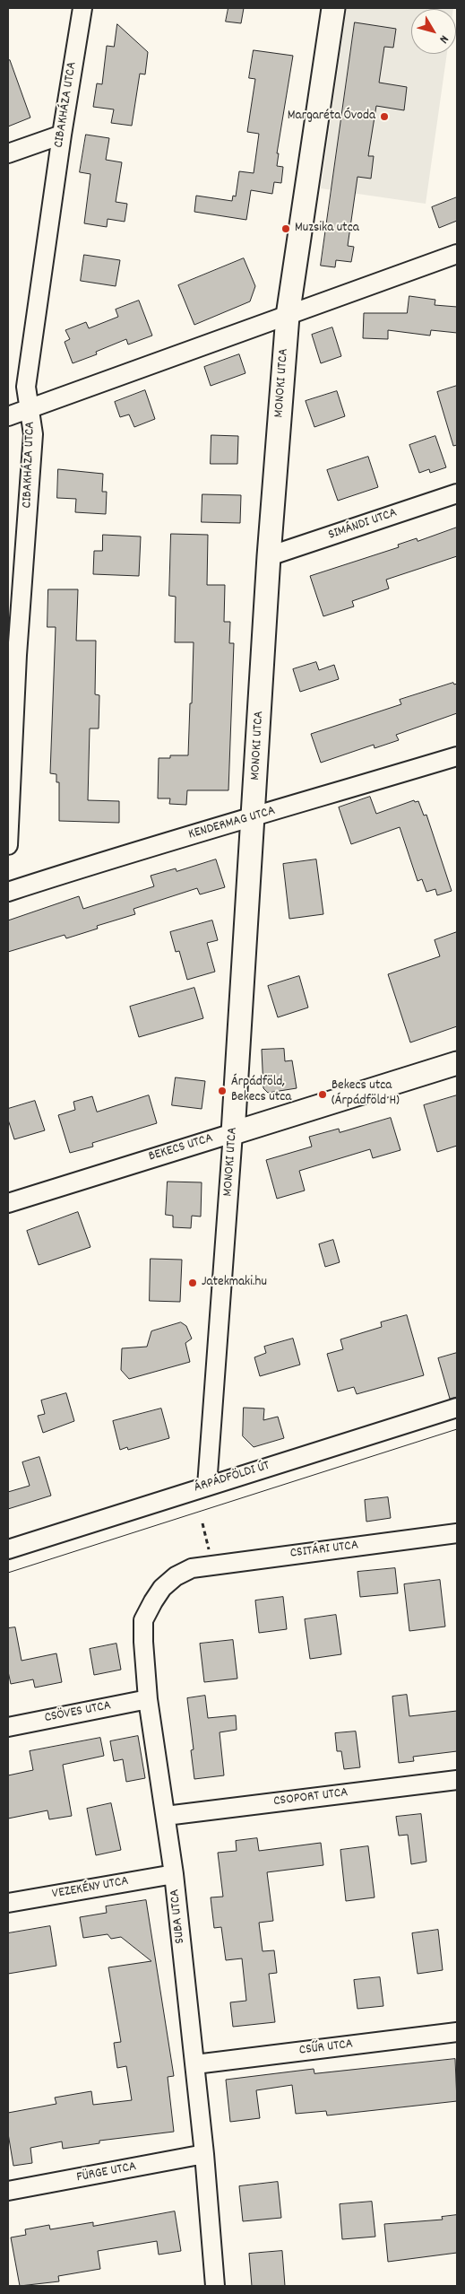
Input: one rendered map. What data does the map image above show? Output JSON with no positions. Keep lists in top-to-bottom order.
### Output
{
  "streets": {
    "street": [
      "CIBAKHÁZA UTCA",
      "MONOKI UTCA",
      "SIMÁNDI UTCA",
      "KENDERMAG UTCA",
      "BEKECS UTCA",
      "ÁRPÁDFÖLDI ÚT",
      "CSITÁRI UTCA",
      "CSÖVES UTCA",
      "CSOPORT UTCA",
      "VEZEKÉNY UTCA",
      "SUBA UTCA",
      "CSŰR UTCA",
      "FÜRGE UTCA"
    ]
  },
  "crossings": [
    ["MONOKI UTCA", "SIMÁNDI UTCA"],
    ["MONOKI UTCA", "KENDERMAG UTCA"],
    ["MONOKI UTCA", "BEKECS UTCA"],
    ["MONOKI UTCA", "ÁRPÁDFÖLDI ÚT"],
    ["CSITÁRI UTCA", "SUBA UTCA"],
    ["CSÖVES UTCA", "SUBA UTCA"],
    ["CSOPORT UTCA", "SUBA UTCA"],
    ["VEZEKÉNY UTCA", "SUBA UTCA"],
    ["SUBA UTCA", "CSŰR UTCA"],
    ["SUBA UTCA", "FÜRGE UTCA"]
  ],
  "places": [
    "Margaréta Óvoda",
    "Muzsika utca",
    "Árpádföld, Bekecs utca",
    "Bekecs utca (Árpádföld H)",
    "Jatekmaki.hu"
  ],
  "north": "bottom right"
}
